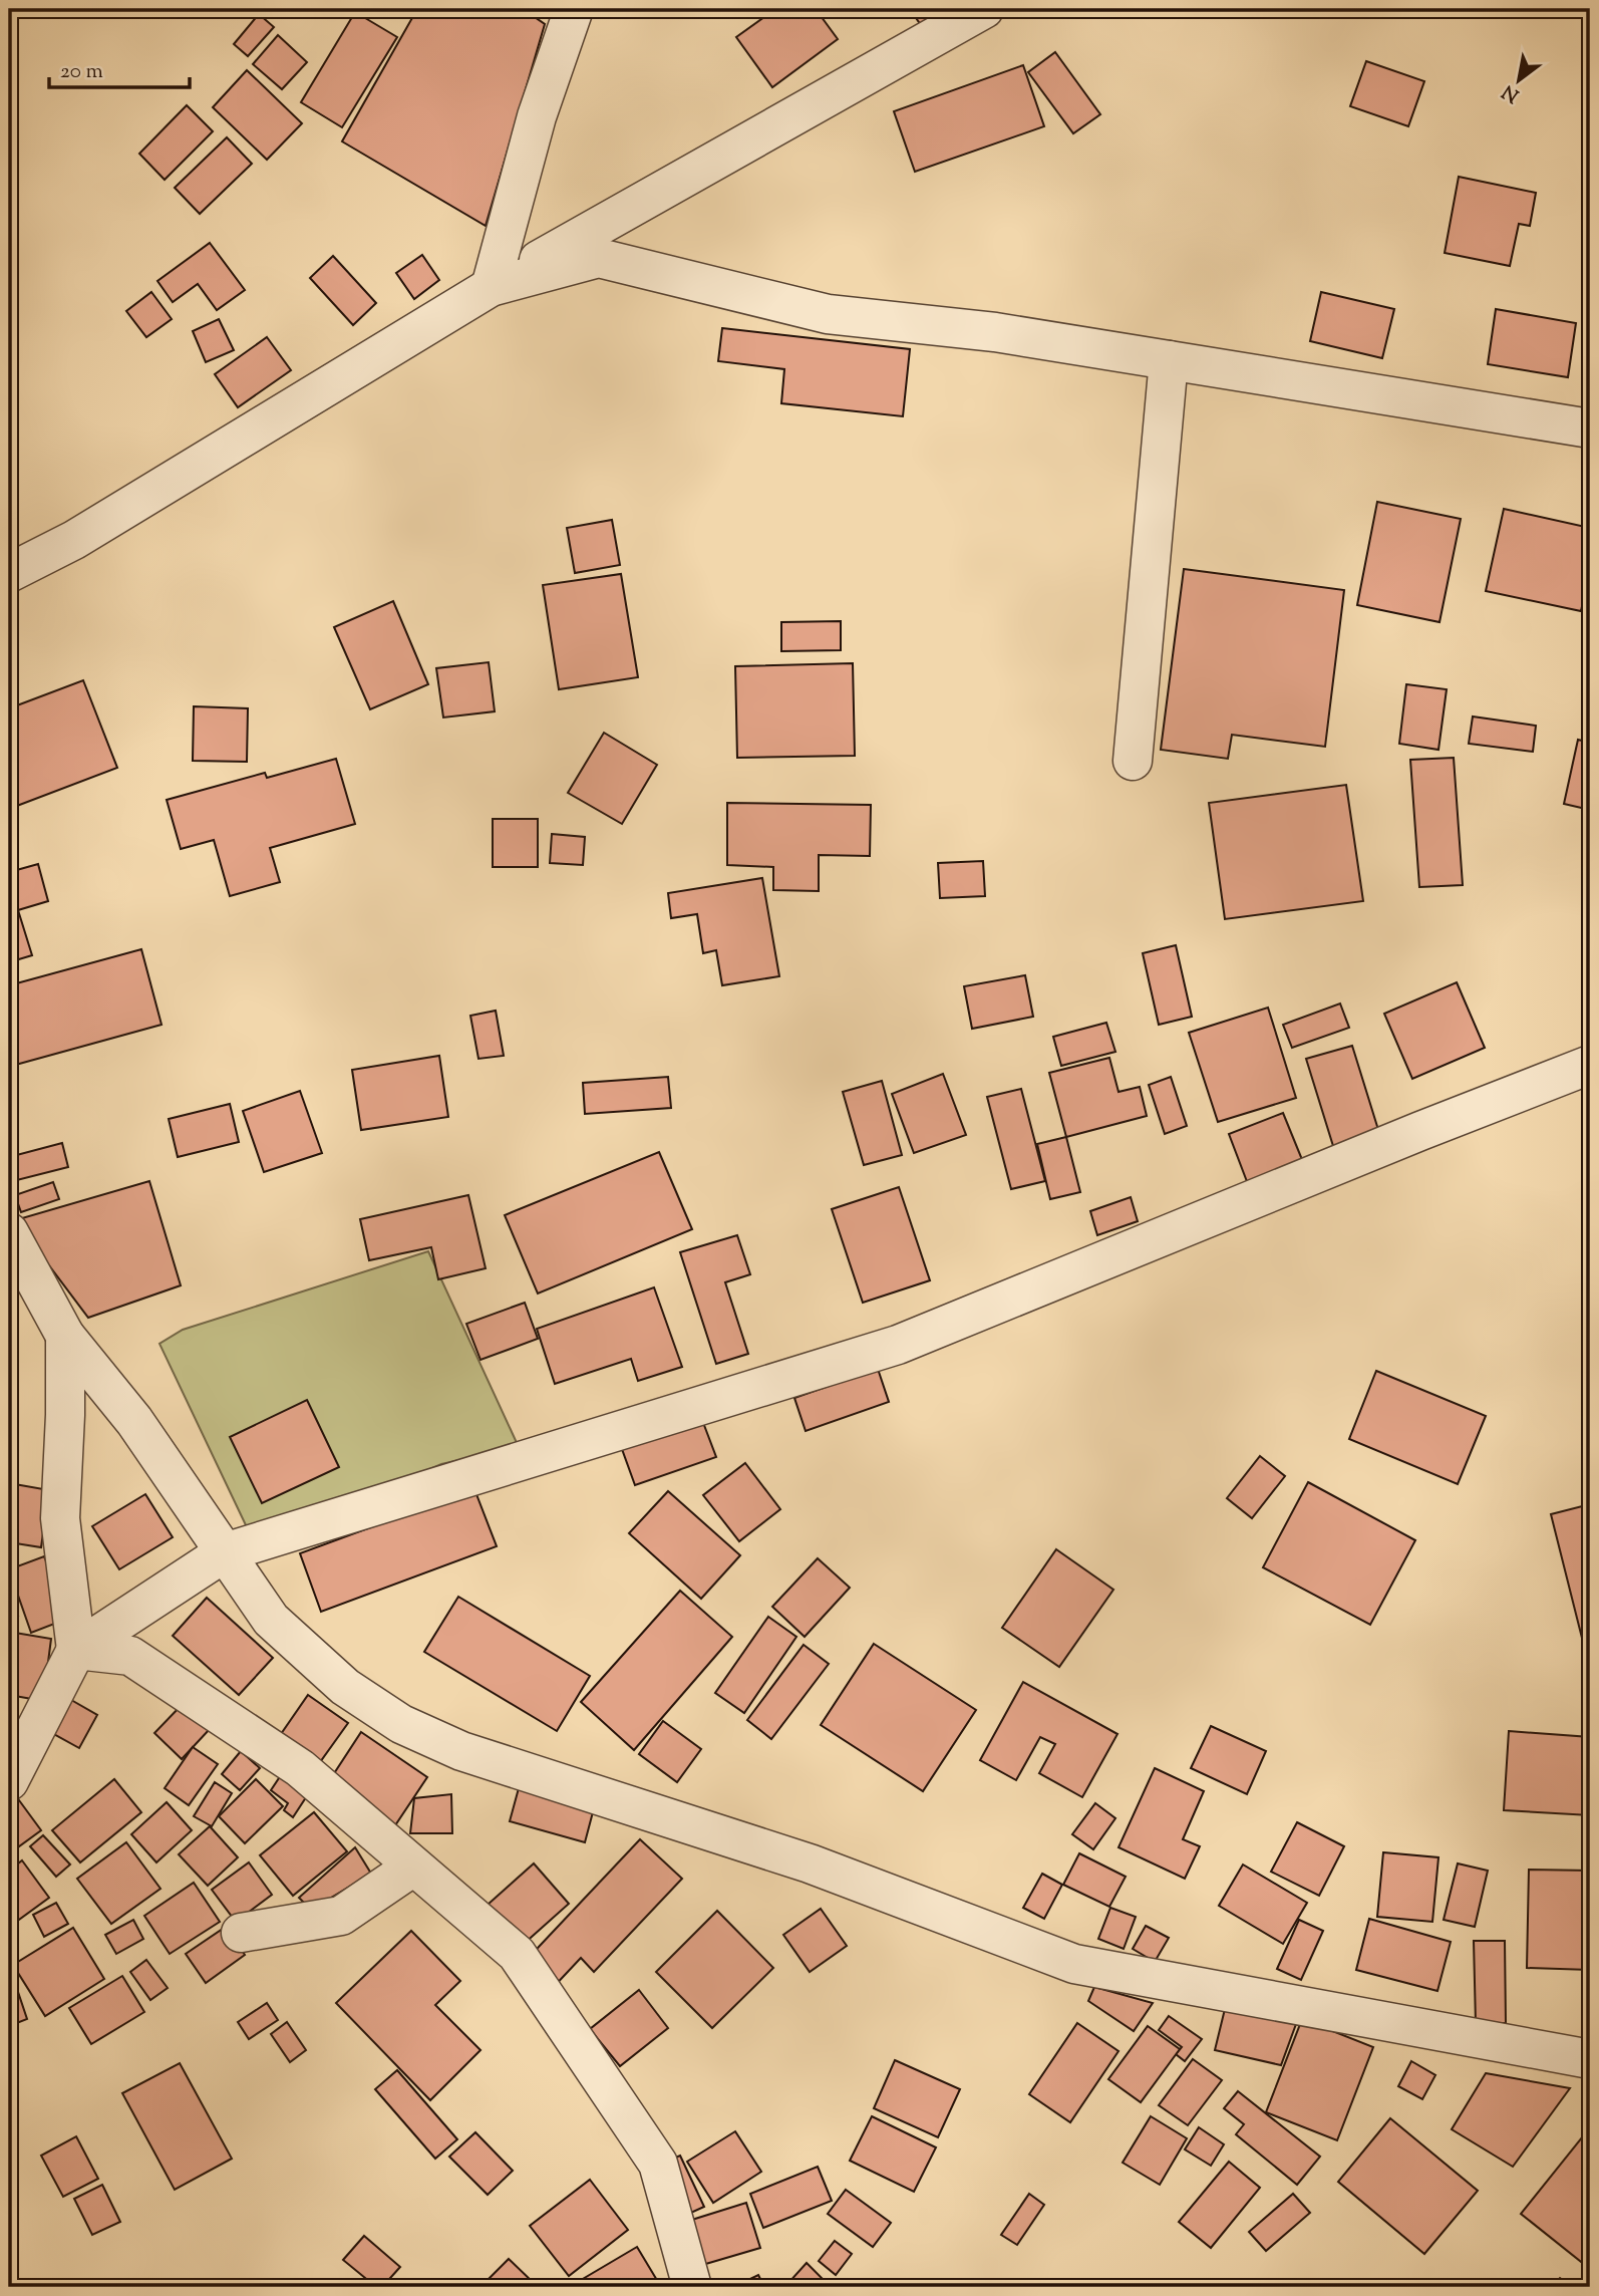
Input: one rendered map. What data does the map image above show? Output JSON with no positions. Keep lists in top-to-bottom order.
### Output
{
  "scale_bar": "20 m",
  "north": "bottom left"
}
